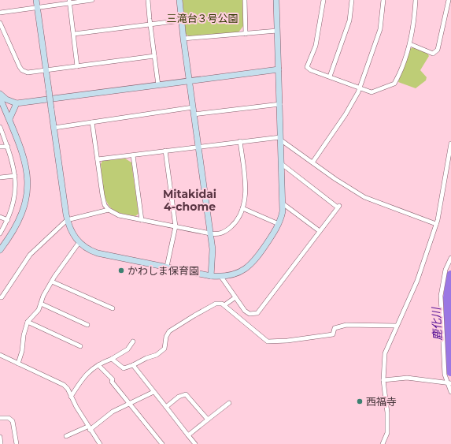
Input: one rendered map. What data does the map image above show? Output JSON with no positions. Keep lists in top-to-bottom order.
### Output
{
  "districts": ["Mitakidai 4-chome"],
  "water": ["鹿化川"],
  "parks": ["三滝台３号公園"],
  "places": ["かわしま保育園", "西福寺"]
}
